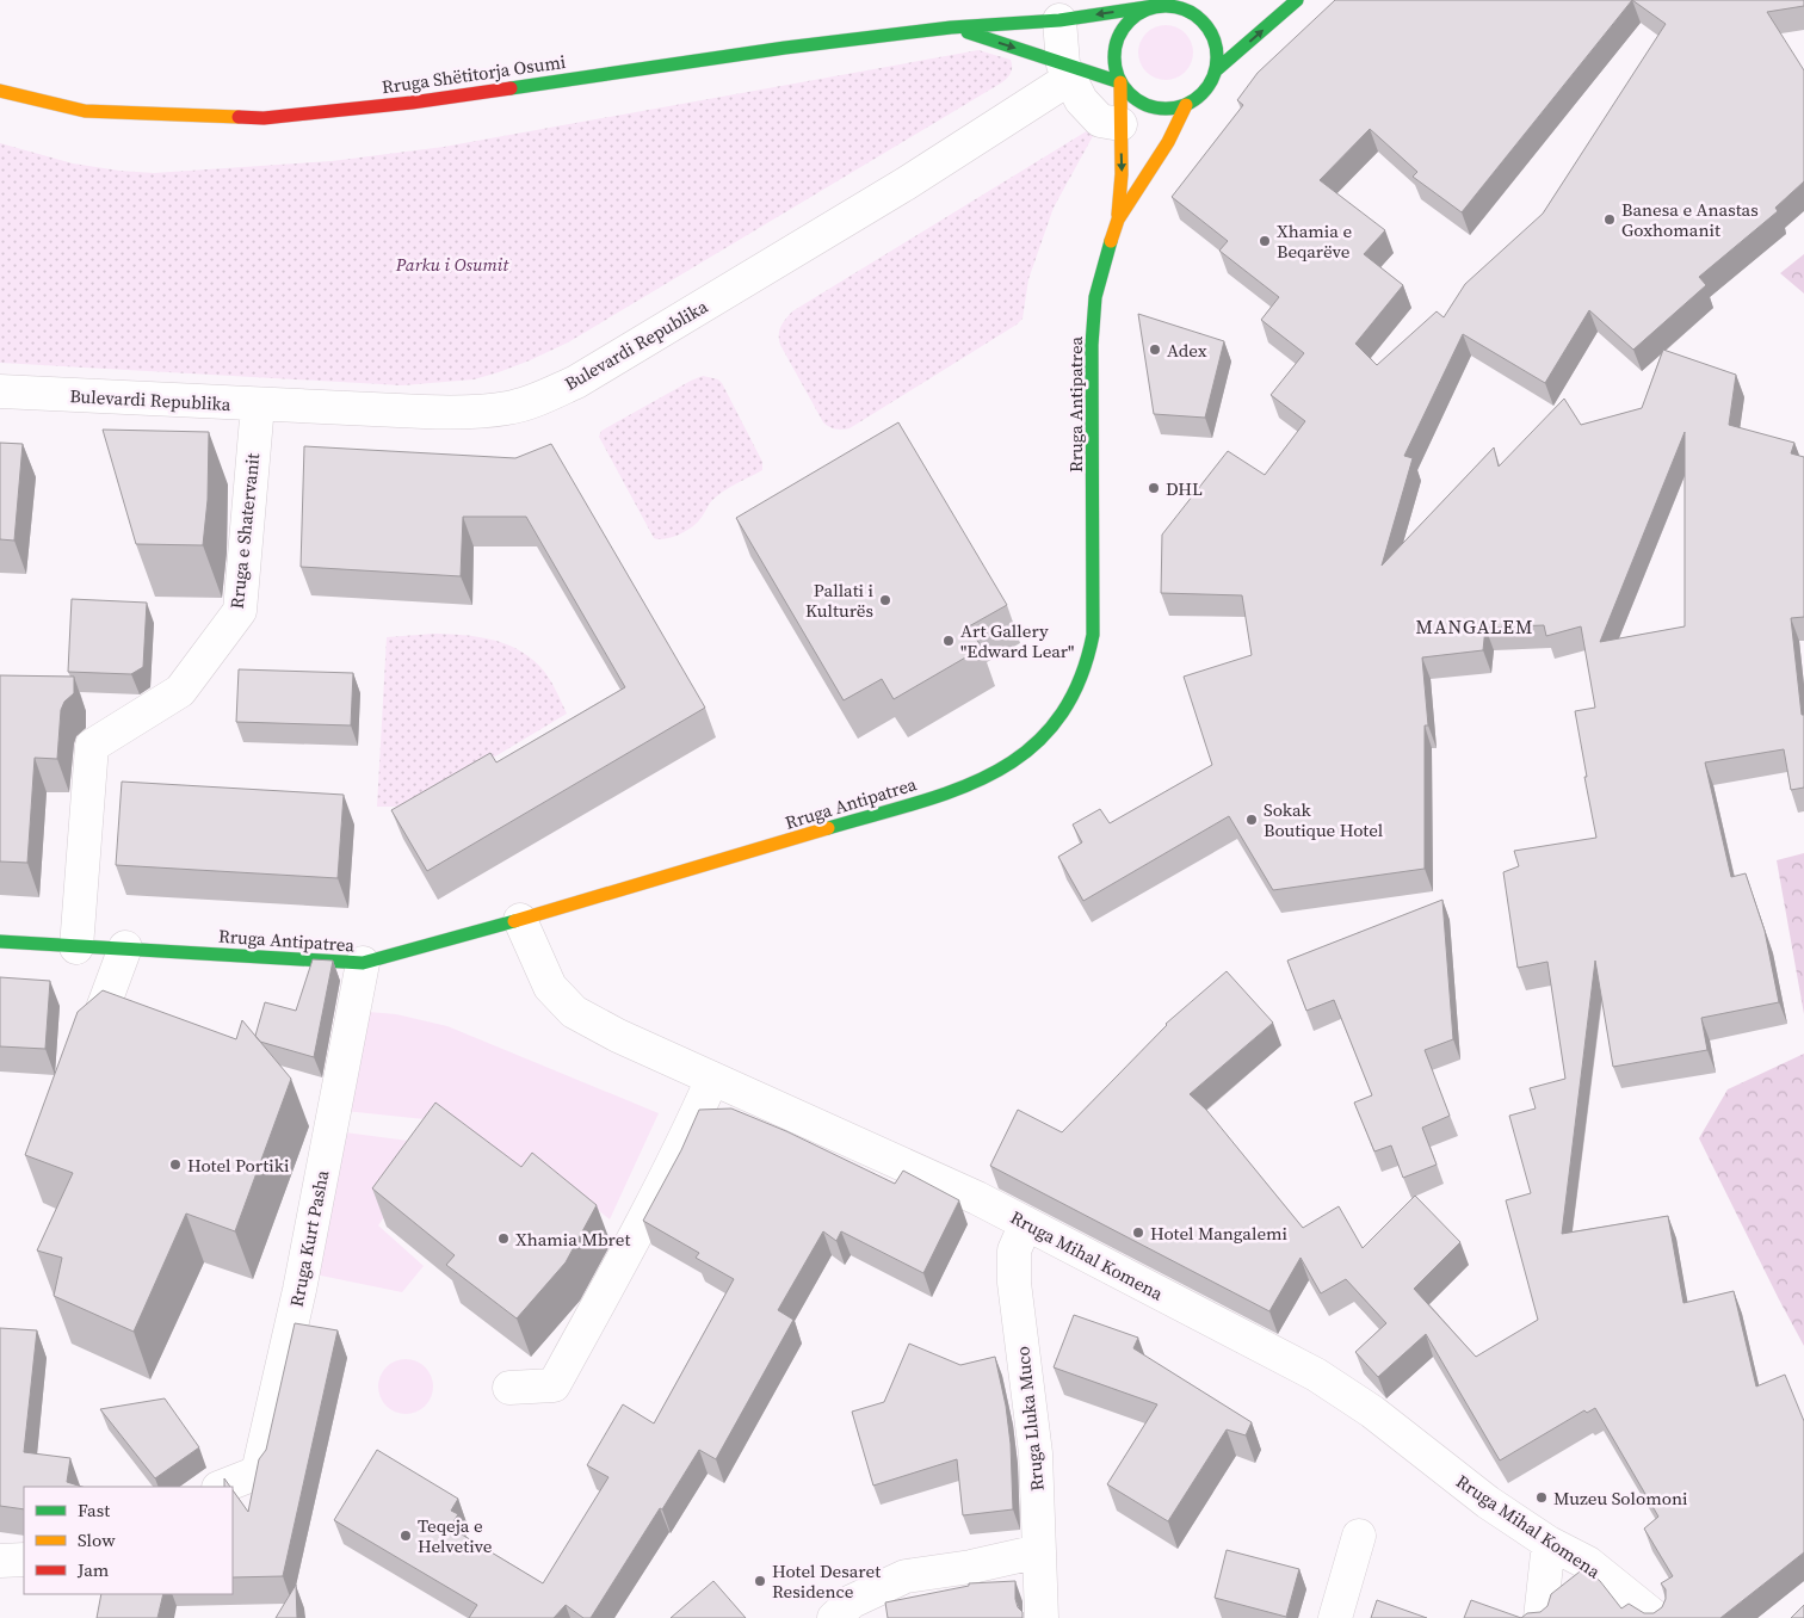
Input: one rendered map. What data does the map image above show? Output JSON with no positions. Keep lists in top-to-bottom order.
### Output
{
  "streets": {
    "main road": ["Rruga Shëtitorja Osumi", "Rruga Antipatrea"],
    "street": [
      "Bulevardi Republika",
      "Rruga e Shatervanit",
      "Rruga Kurt Pasha",
      "Rruga Mihal Komena",
      "Rruga Lluka Muco"
    ]
  },
  "crossings": [
    ["Rruga Shëtitorja Osumi", "Bulevardi Republika"],
    ["Rruga Shëtitorja Osumi", "Rruga Antipatrea"],
    ["Bulevardi Republika", "Rruga e Shatervanit"],
    ["Rruga Antipatrea", "Rruga e Shatervanit"],
    ["Rruga Antipatrea", "Rruga Kurt Pasha"],
    ["Rruga Antipatrea", "Rruga Mihal Komena"],
    ["Rruga Mihal Komena", "Rruga Lluka Muco"]
  ],
  "districts": ["MANGALEM"],
  "parks": ["Parku i Osumit"],
  "places": [
    "Banesa e Anastas Goxhomanit",
    "Xhamia e Beqarëve",
    "Adex",
    "DHL",
    "Pallati i Kulturës",
    "Art Gallery \"Edward Lear\"",
    "Sokak Boutique Hotel",
    "Hotel Portiki",
    "Hotel Mangalemi",
    "Xhamia Mbret",
    "Muzeu Solomoni",
    "Teqeja e Helvetive",
    "Hotel Desaret Residence"
  ],
  "legend": ["Fast", "Slow", "Jam"]
}
